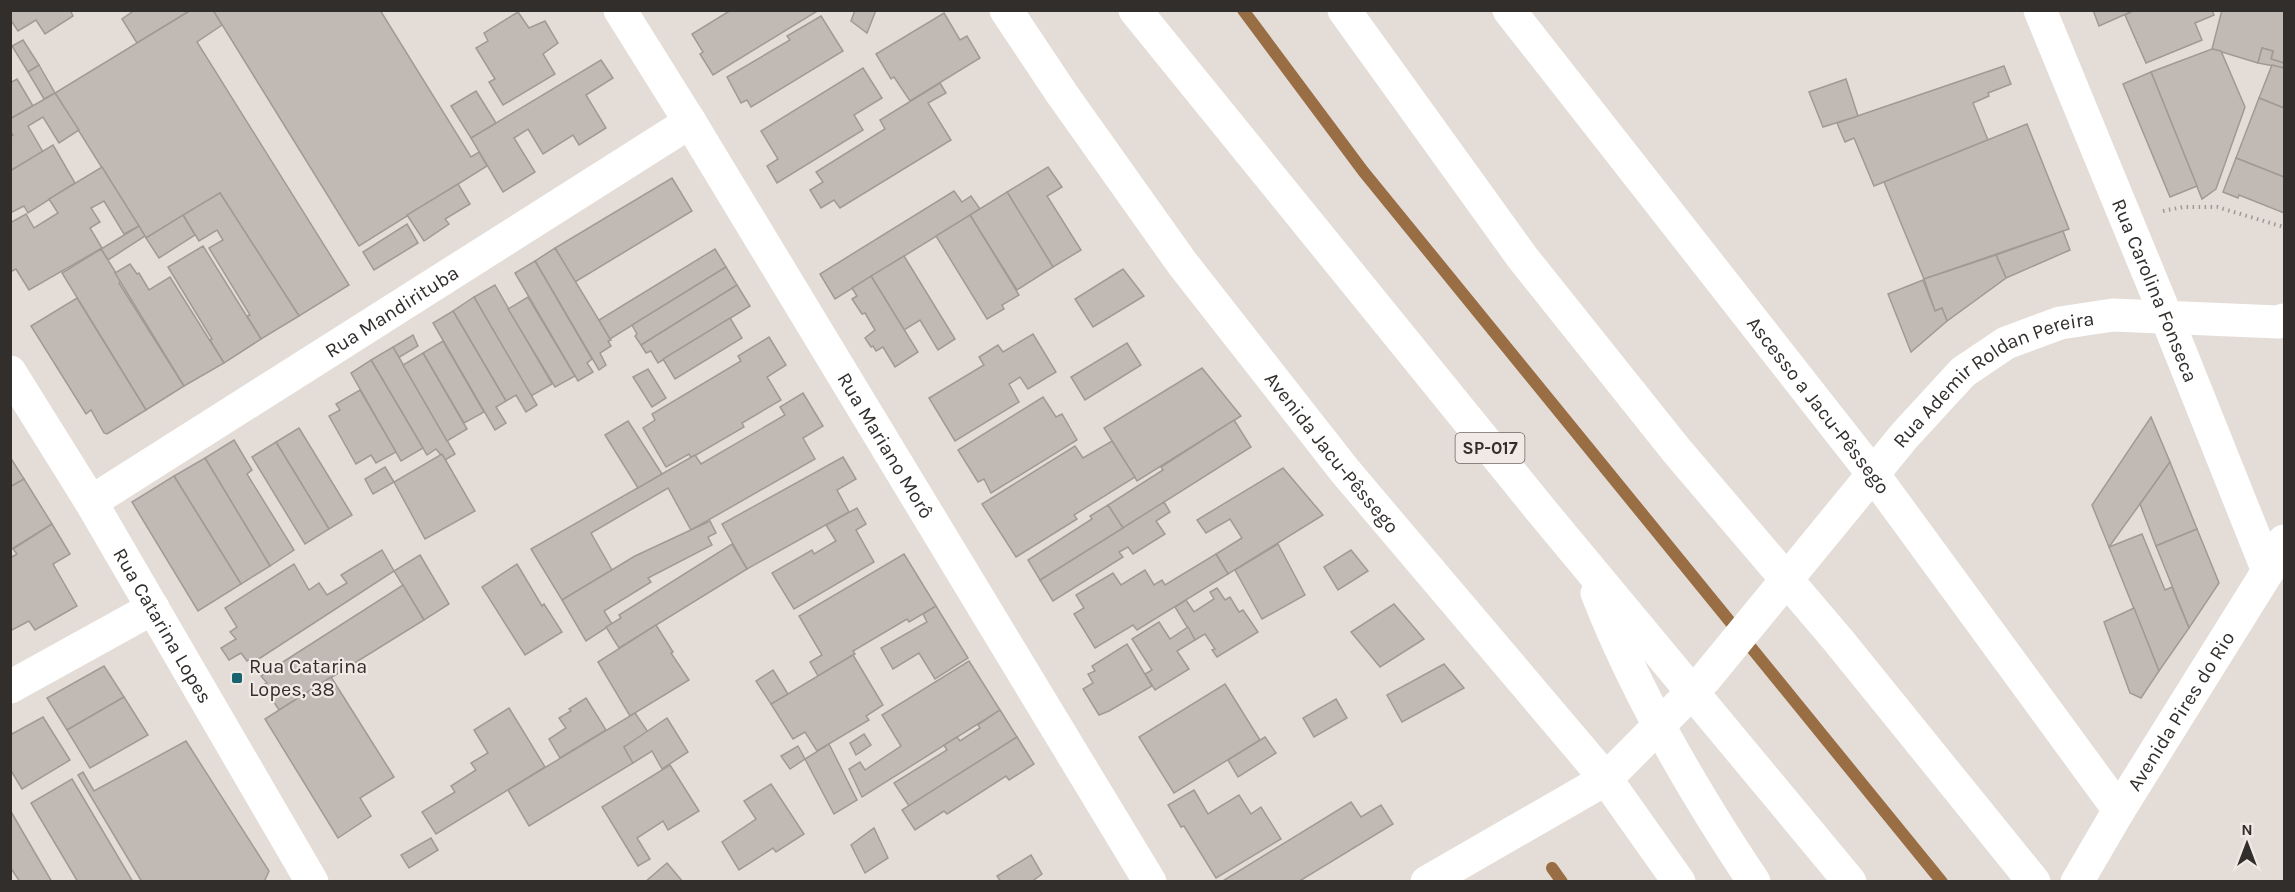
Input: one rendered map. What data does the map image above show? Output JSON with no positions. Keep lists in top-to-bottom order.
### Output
{
  "streets": {
    "main road": [
      "Rua Carolina Fonseca",
      "Rua Mandirituba",
      "Rua Ademir Roldan Pereira",
      "Ascesso a Jacu-Pêssego",
      "Rua Mariano Morô",
      "SP-017",
      "Avenida Jacu-Pêssego",
      "Rua Catarina Lopes",
      "Avenida Pires do Rio"
    ]
  },
  "crossings": [
    ["Rua Carolina Fonseca", "Rua Ademir Roldan Pereira"],
    ["Rua Carolina Fonseca", "Avenida Pires do Rio"],
    ["Rua Mandirituba", "Rua Mariano Morô"],
    ["Rua Mandirituba", "Rua Catarina Lopes"],
    ["Rua Ademir Roldan Pereira", "Ascesso a Jacu-Pêssego"],
    ["Rua Ademir Roldan Pereira", "Avenida Jacu-Pêssego"],
    ["Ascesso a Jacu-Pêssego", "Avenida Pires do Rio"]
  ],
  "places": {
    "transit": ["Rua Catarina Lopes, 38"]
  },
  "north": "top"
}
